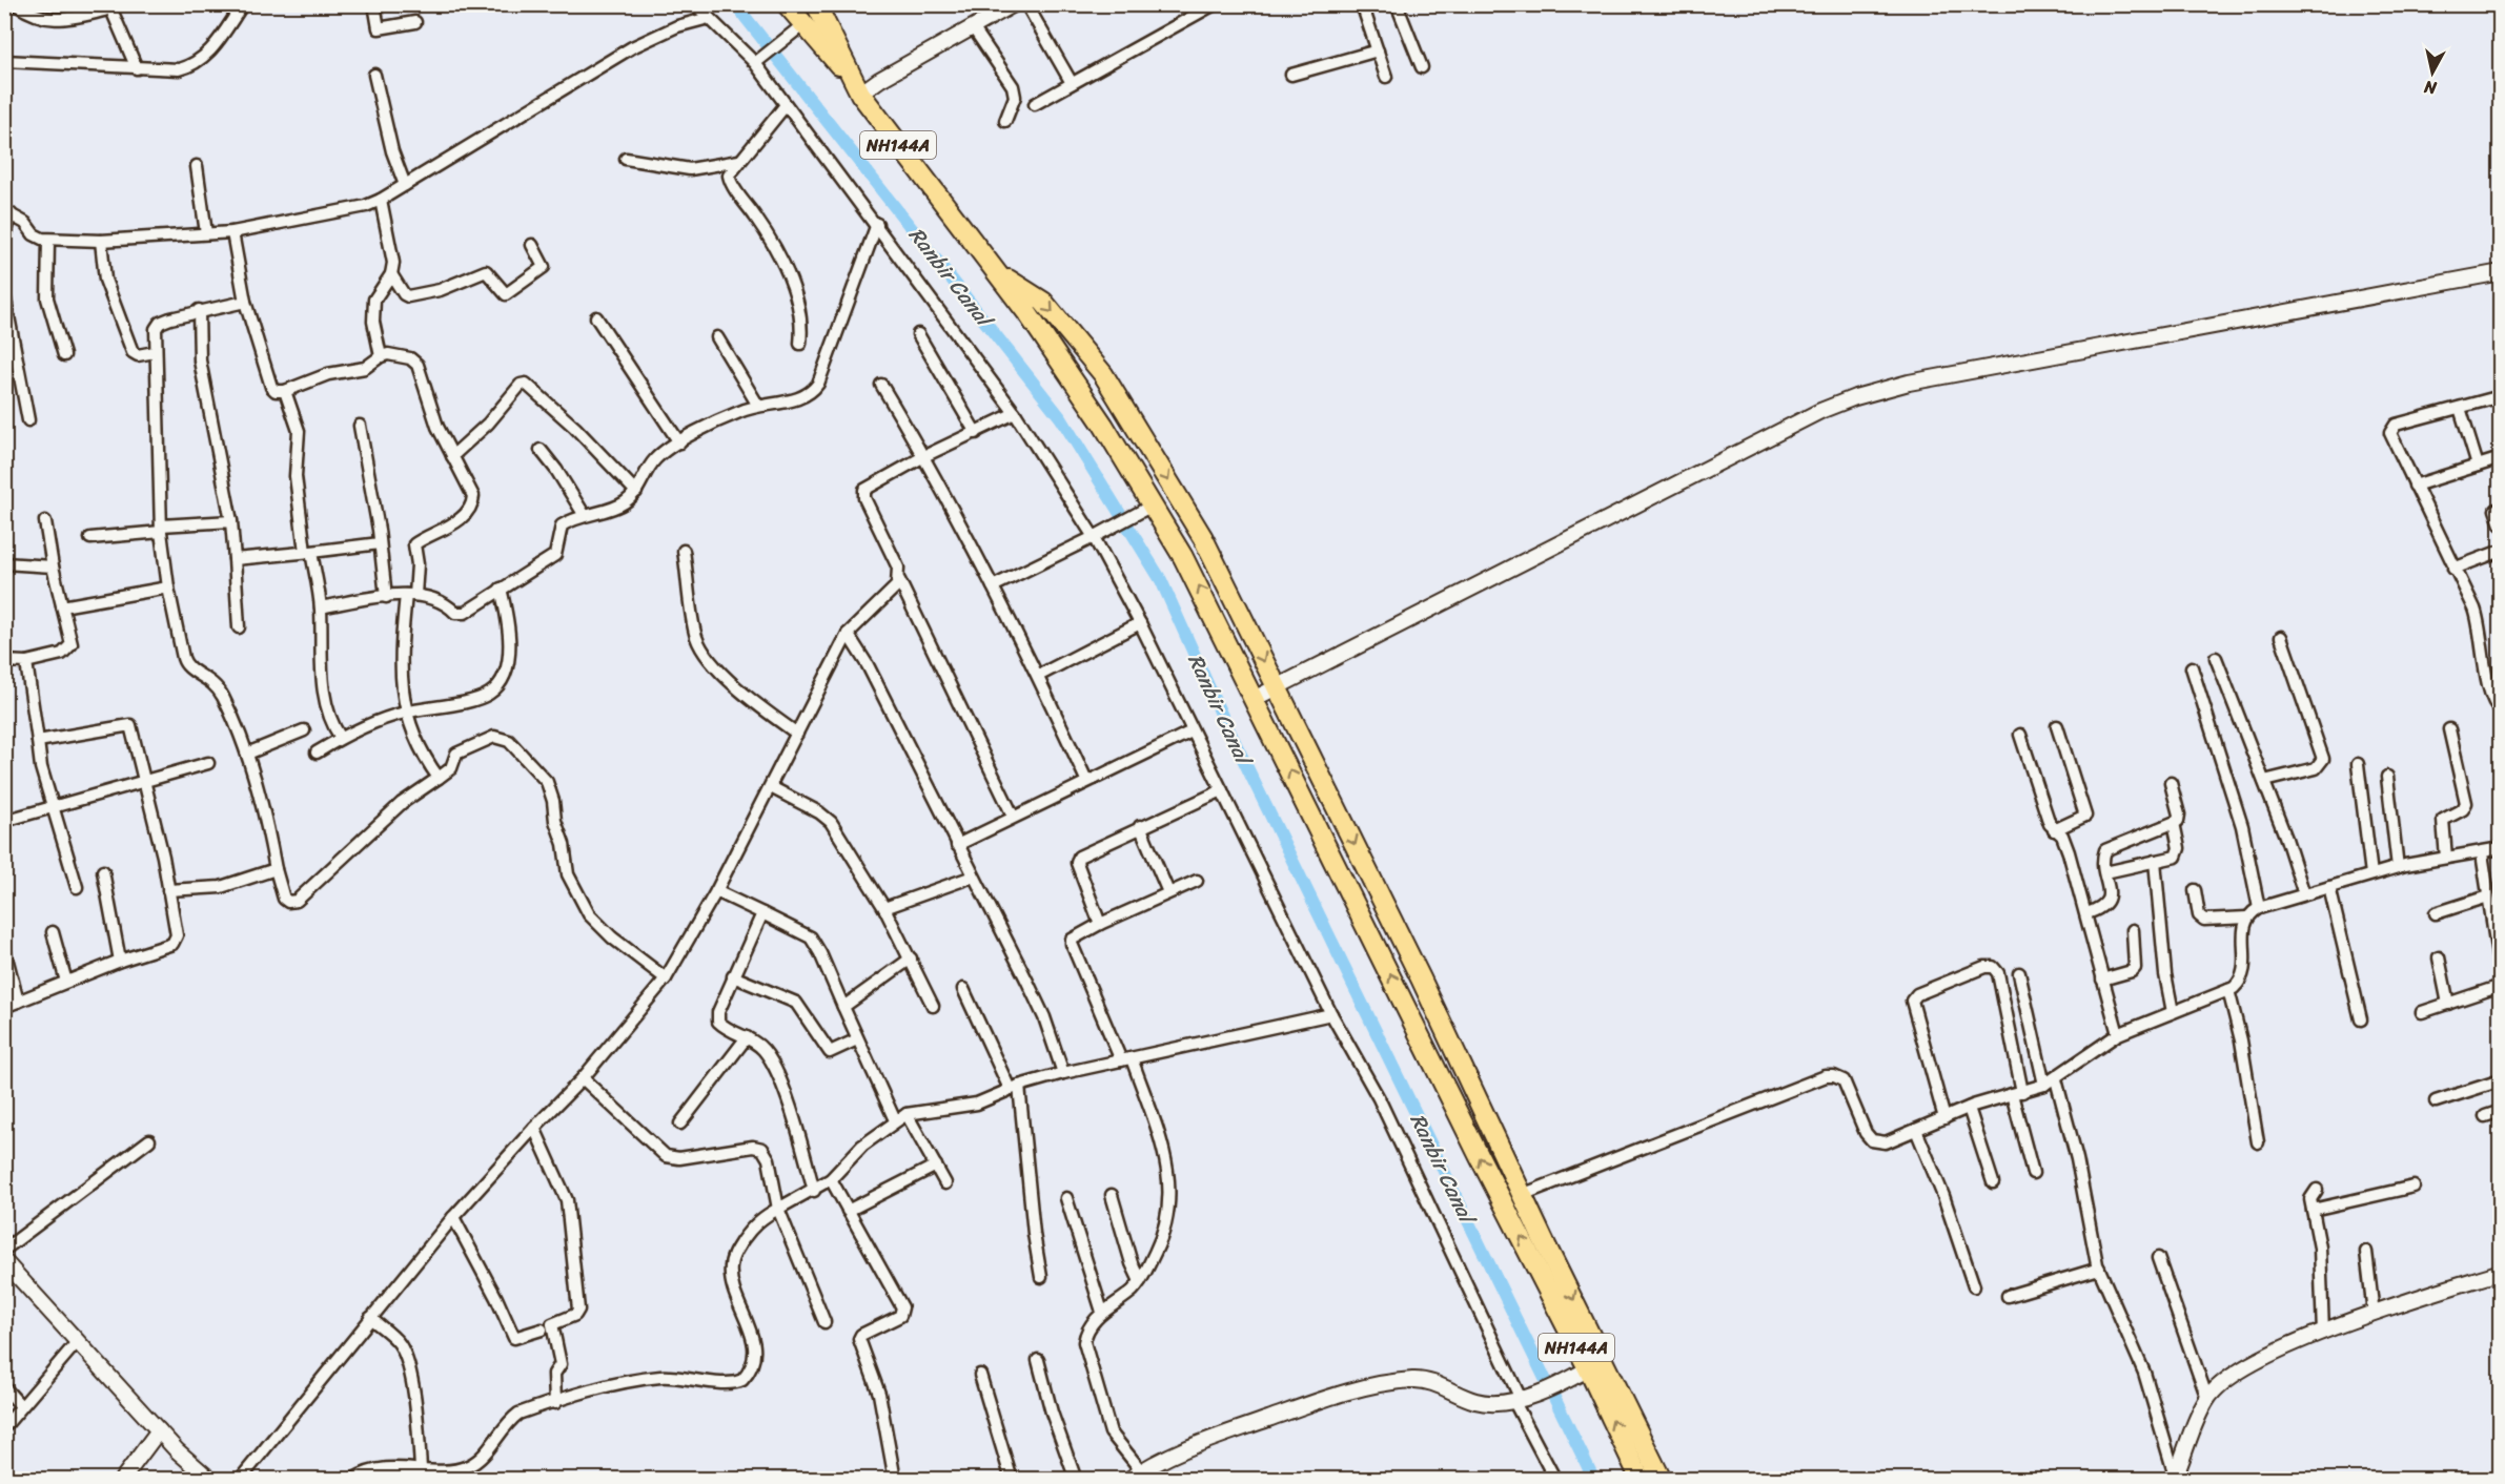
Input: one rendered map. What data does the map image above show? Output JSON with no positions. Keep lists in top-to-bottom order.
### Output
{
  "streets": {
    "highway": ["NH144A"]
  },
  "water": ["Ranbir Canal"],
  "north": "bottom"
}
